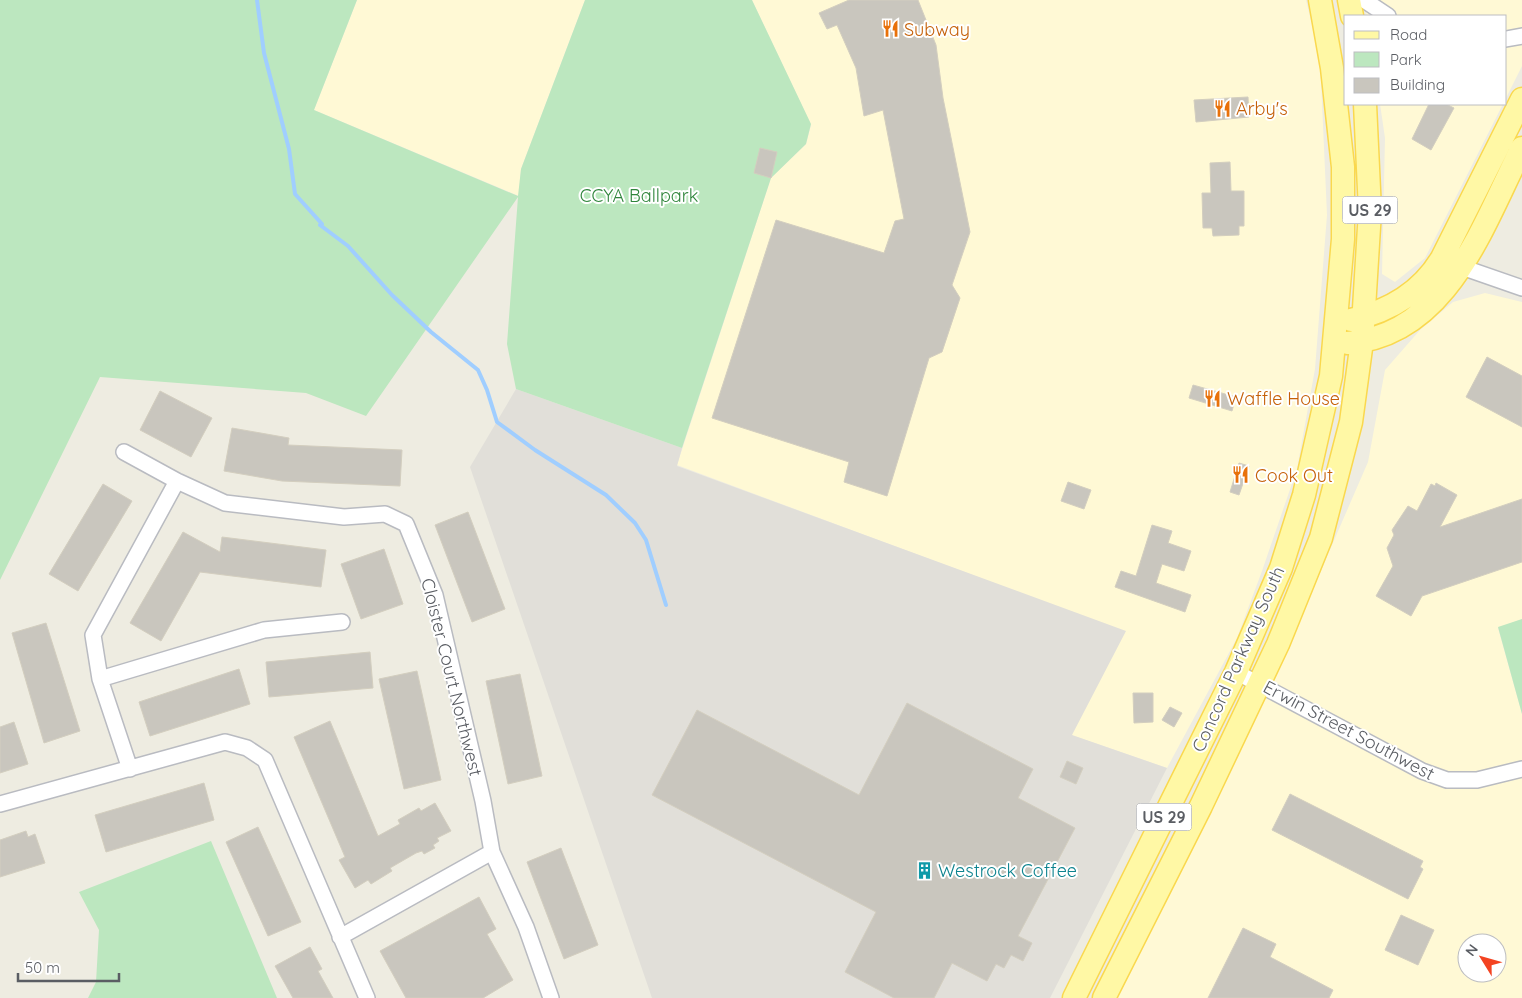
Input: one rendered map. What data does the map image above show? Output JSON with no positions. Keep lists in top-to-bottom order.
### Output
{
  "streets": {
    "main road": ["US 29", "Concord Parkway South"],
    "street": ["Cloister Court Northwest", "Erwin Street Southwest"]
  },
  "crossings": [
    ["Concord Parkway South", "Erwin Street Southwest"]
  ],
  "parks": ["CCYA Ballpark"],
  "places": {
    "restaurant": [
      "Subway",
      "Arby's",
      "Waffle House",
      "Cook Out"
    ],
    "building": ["Westrock Coffee"]
  },
  "legend": ["Road", "Park", "Building"],
  "scale_bar": "50 m",
  "north": "top left"
}
